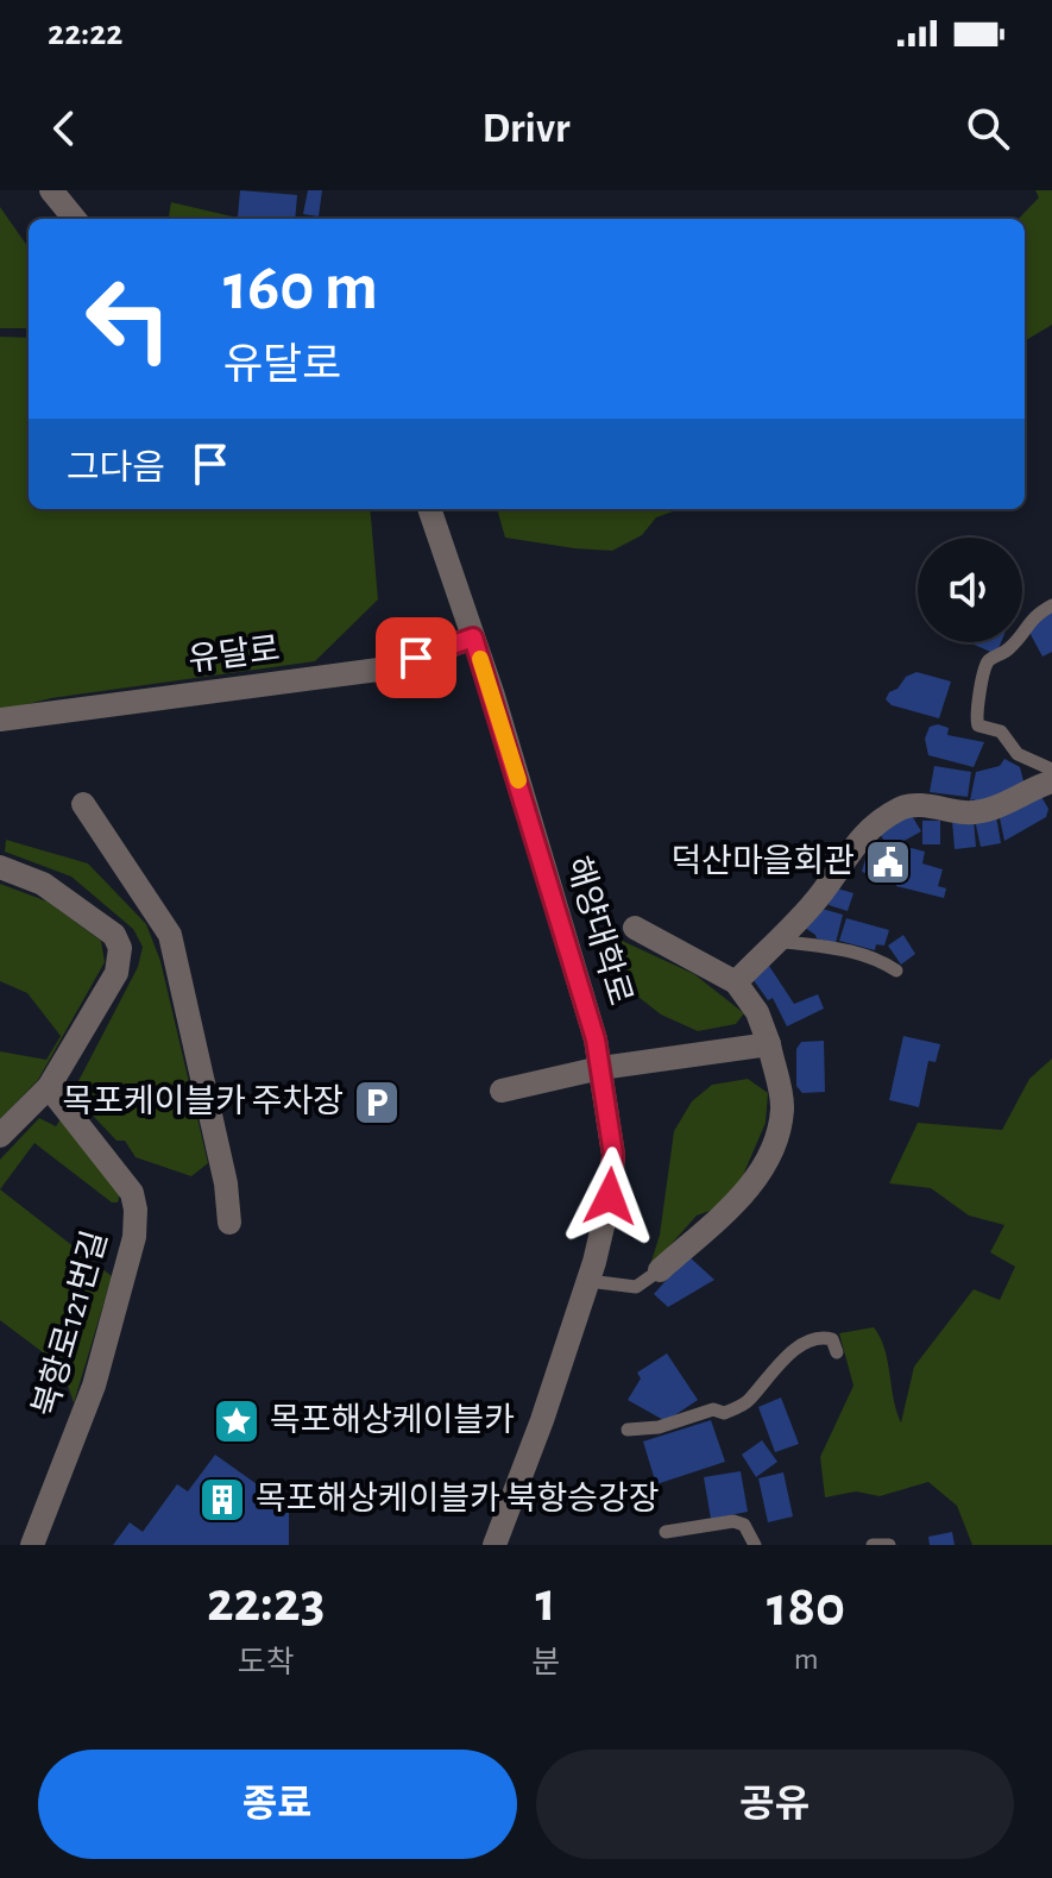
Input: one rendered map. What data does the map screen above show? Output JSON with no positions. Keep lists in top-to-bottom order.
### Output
{
  "streets": {
    "street": ["유달로", "해양대학로", "북항로121번길"]
  },
  "crossings": [
    ["유달로", "해양대학로"]
  ],
  "places": {
    "public building": ["덕산마을회관"],
    "parking": ["목포케이블카 주차장"],
    "place": ["목포해상케이블카"],
    "building": ["목포해상케이블카 북항승강장"]
  },
  "page": {
    "status": "22:22",
    "header": "Drivr",
    "turn": ["160 m", "유달로"],
    "then": "그다음",
    "eta": [
      "22:23",
      "도착",
      "1",
      "분",
      "180",
      "m"
    ],
    "buttons": ["종료", "공유"]
  }
}
